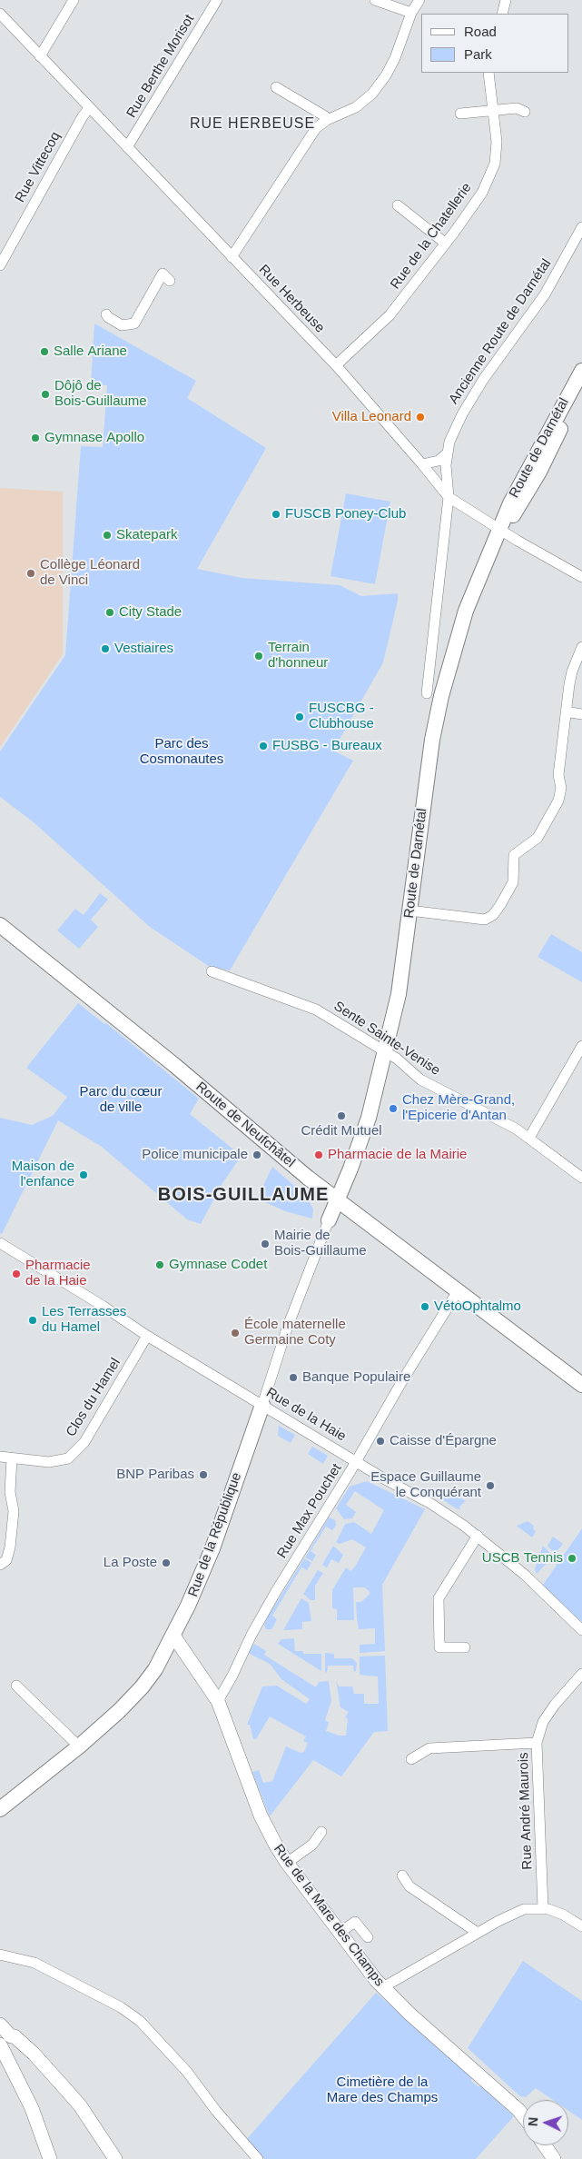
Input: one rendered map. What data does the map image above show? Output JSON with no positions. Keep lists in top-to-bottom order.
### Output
{
  "streets": {
    "main road": ["Route de Darnétal", "Route de Neufchâtel", "Rue de la République"],
    "street": [
      "Rue Berthe Morisot",
      "Rue Vittecoq",
      "Rue de la Chatellerie",
      "Rue Herbeuse",
      "Ancienne Route de Darnétal",
      "Sente Sainte-Venise",
      "Clos du Hamel",
      "Rue de la Haie",
      "Rue Max Pouchet",
      "Rue André Maurois",
      "Rue de la Mare des Champs"
    ]
  },
  "crossings": [
    ["Rue Berthe Morisot", "Rue Herbeuse"],
    ["Rue Vittecoq", "Rue Herbeuse"],
    ["Rue de la Chatellerie", "Rue Herbeuse"],
    ["Rue Herbeuse", "Ancienne Route de Darnétal"],
    ["Rue Herbeuse", "Route de Darnétal"],
    ["Route de Darnétal", "Sente Sainte-Venise"],
    ["Route de Darnétal", "Route de Neufchâtel"],
    ["Route de Darnétal", "Rue de la République"],
    ["Route de Neufchâtel", "Rue Max Pouchet"],
    ["Route de Neufchâtel", "Rue de la République"],
    ["Clos du Hamel", "Rue de la Haie"],
    ["Rue de la Haie", "Rue Max Pouchet"],
    ["Rue de la Haie", "Rue de la République"],
    ["Rue Max Pouchet", "Rue de la Mare des Champs"],
    ["Rue de la République", "Rue de la Mare des Champs"]
  ],
  "districts": ["RUE HERBEUSE", "BOIS-GUILLAUME"],
  "parks": ["Parc des Cosmonautes", "Parc du cœur de ville", "Cimetière de la Mare des Champs"],
  "places": [
    "Salle Ariane",
    "Dôjô de Bois-Guillaume",
    "Villa Leonard",
    "Gymnase Apollo",
    "FUSCB Poney-Club",
    "Skatepark",
    "Collège Léonard de Vinci",
    "City Stade",
    "Vestiaires",
    "Terrain d'honneur",
    "FUSCBG - Clubhouse",
    "FUSBG - Bureaux",
    "Chez Mère-Grand, l'Epicerie d'Antan",
    "Crédit Mutuel",
    "Police municipale",
    "Pharmacie de la Mairie",
    "Maison de l'enfance",
    "Mairie de Bois-Guillaume",
    "Gymnase Codet",
    "Pharmacie de la Haie",
    "VétoOphtalmo",
    "Les Terrasses du Hamel",
    "École maternelle Germaine Coty",
    "Banque Populaire",
    "Caisse d'Épargne",
    "BNP Paribas",
    "Espace Guillaume le Conquérant",
    "USCB Tennis",
    "La Poste"
  ],
  "legend": ["Road", "Park"],
  "north": "left"
}
